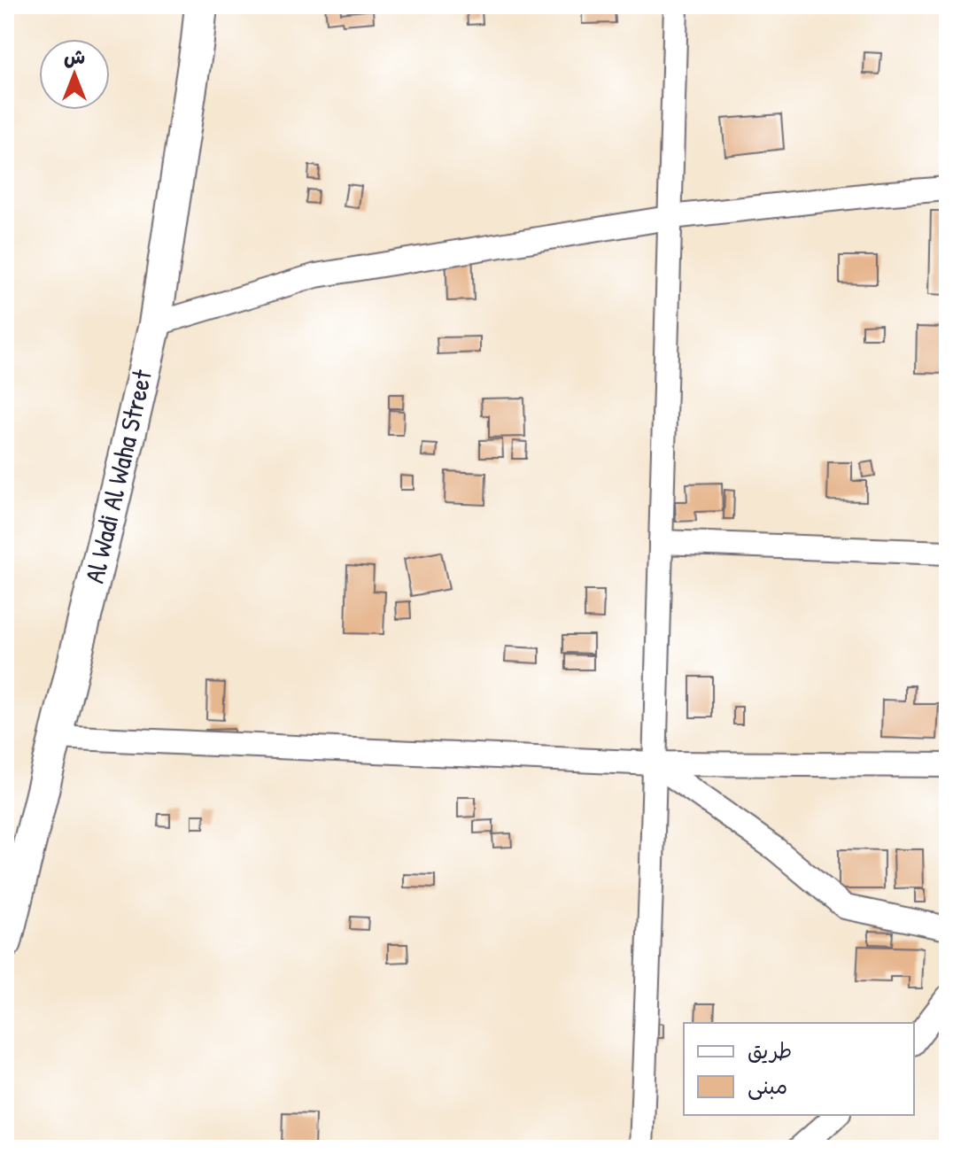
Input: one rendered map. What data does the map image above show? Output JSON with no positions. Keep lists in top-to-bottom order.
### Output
{
  "streets": {
    "main road": ["Al Wadi Al Waha Street"]
  },
  "legend": ["طريق", "مبنى"],
  "north": "top"
}
